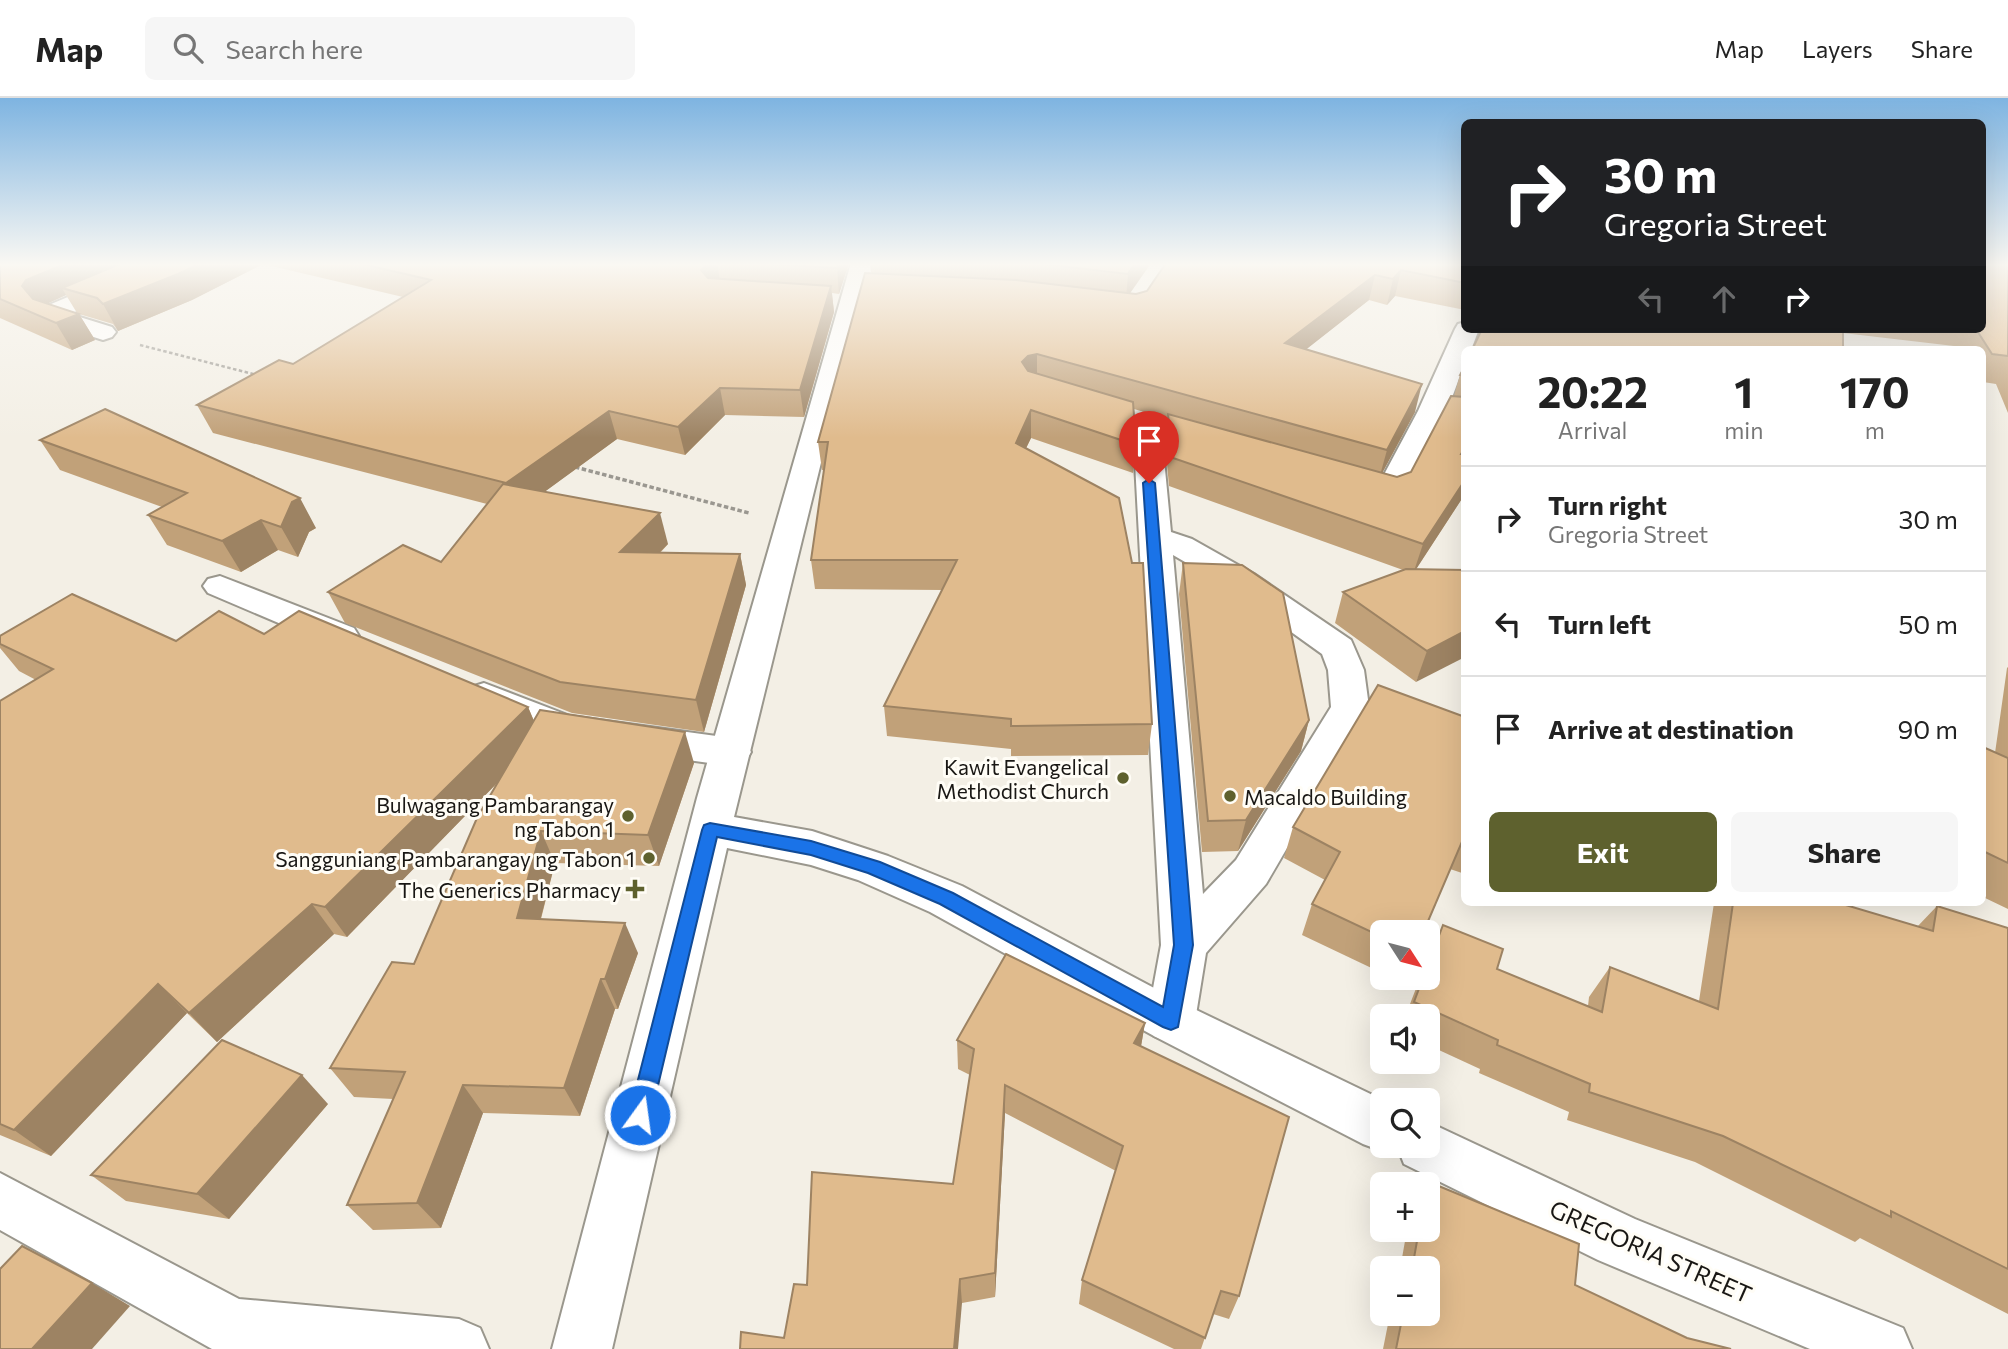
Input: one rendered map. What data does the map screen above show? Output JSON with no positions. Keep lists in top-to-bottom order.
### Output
{
  "streets": {
    "street": ["GREGORIA STREET"]
  },
  "places": {
    "other": [
      "Kawit Evangelical Methodist Church",
      "Macaldo Building",
      "Bulwagang Pambarangay ng Tabon 1",
      "Sangguniang Pambarangay ng Tabon 1"
    ],
    "health": ["The Generics Pharmacy"]
  },
  "north": "bottom right",
  "page": {
    "header": "Map",
    "search": "Search here",
    "nav": ["Map", "Layers", "Share"],
    "turn": ["30 m", "Gregoria Street"],
    "eta": [
      "20:22",
      "Arrival",
      "1",
      "min",
      "170",
      "m"
    ],
    "list": [
      {
        "name": "Turn right",
        "note": "Gregoria Street",
        "value": "30 m"
      },
      {
        "name": "Turn left",
        "value": "50 m"
      },
      {
        "name": "Arrive at destination",
        "value": "90 m"
      }
    ],
    "buttons": ["Exit", "Share"],
    "map_buttons": ["+", "−"]
  }
}
